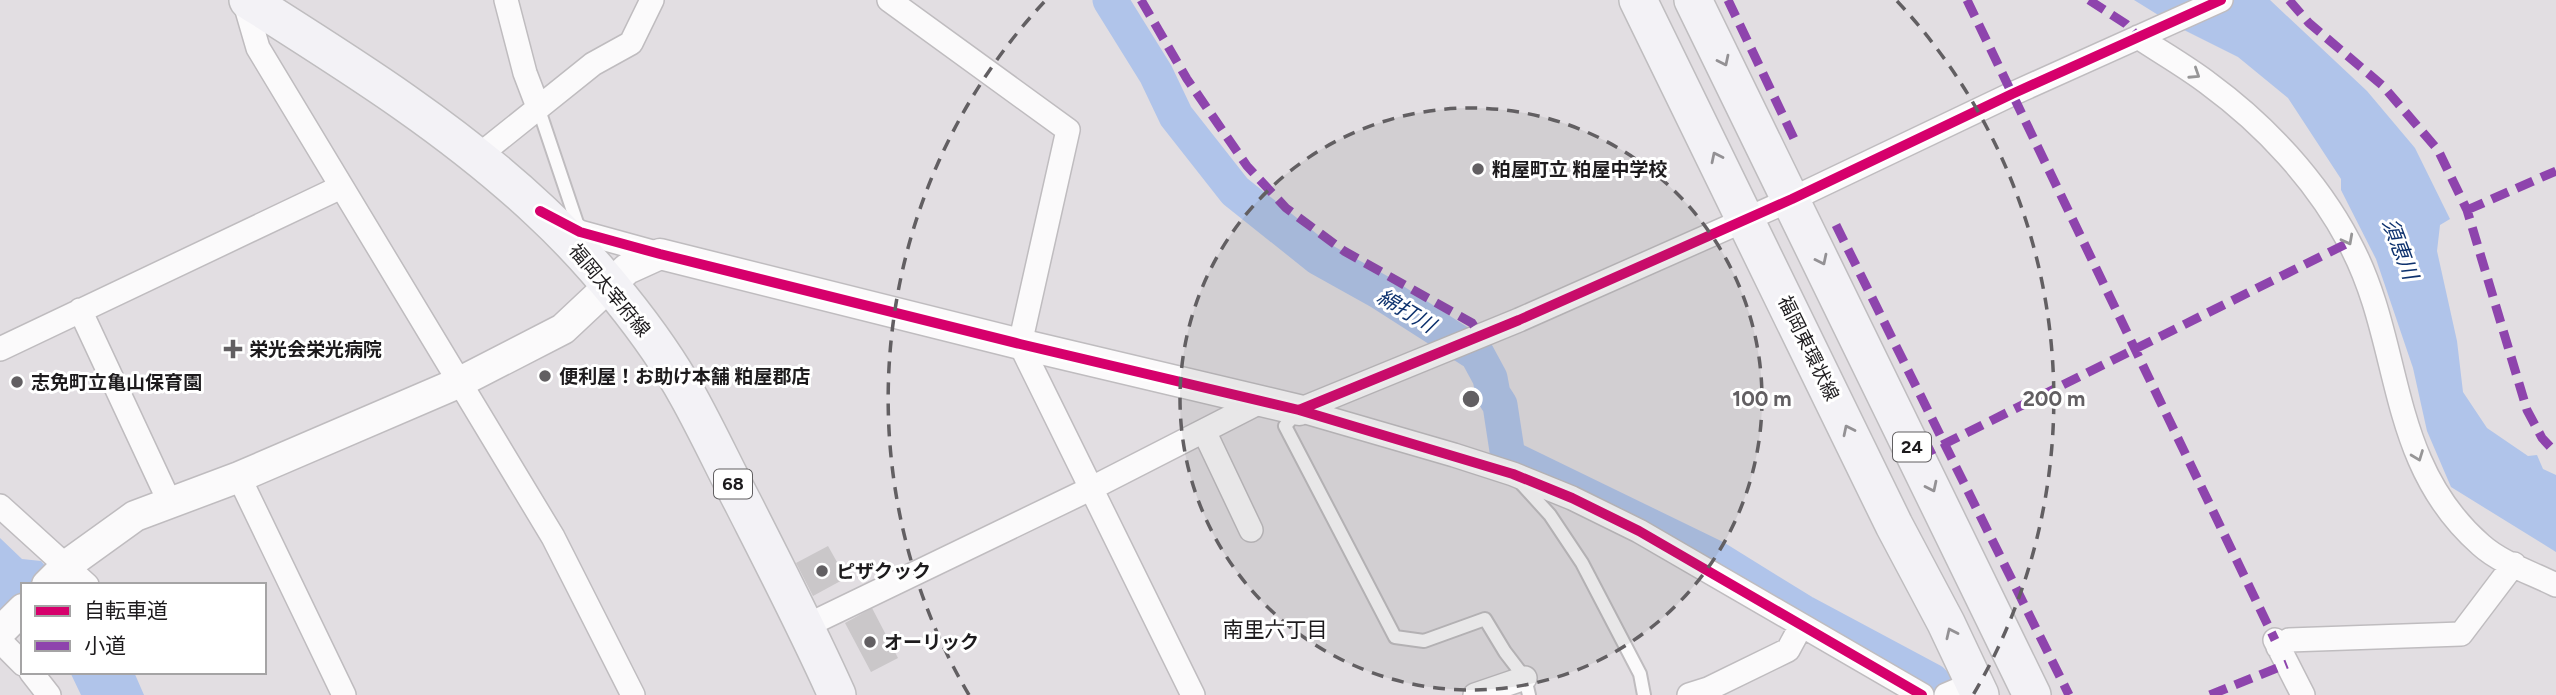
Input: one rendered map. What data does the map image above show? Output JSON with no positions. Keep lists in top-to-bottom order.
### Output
{
  "streets": {
    "main road": [
      "福岡太宰府線",
      "福岡東環状線",
      "24",
      "68"
    ]
  },
  "districts": ["南里六丁目"],
  "water": ["須恵川", "綿打川"],
  "places": {
    "other": [
      "粕屋町立 粕屋中学校",
      "便利屋！お助け本舗 粕屋郡店",
      "志免町立亀山保育園",
      "ピザクック",
      "オーリック"
    ],
    "health": ["栄光会栄光病院"]
  },
  "legend": ["自転車道", "小道"],
  "rings": ["100 m", "200 m"]
}
